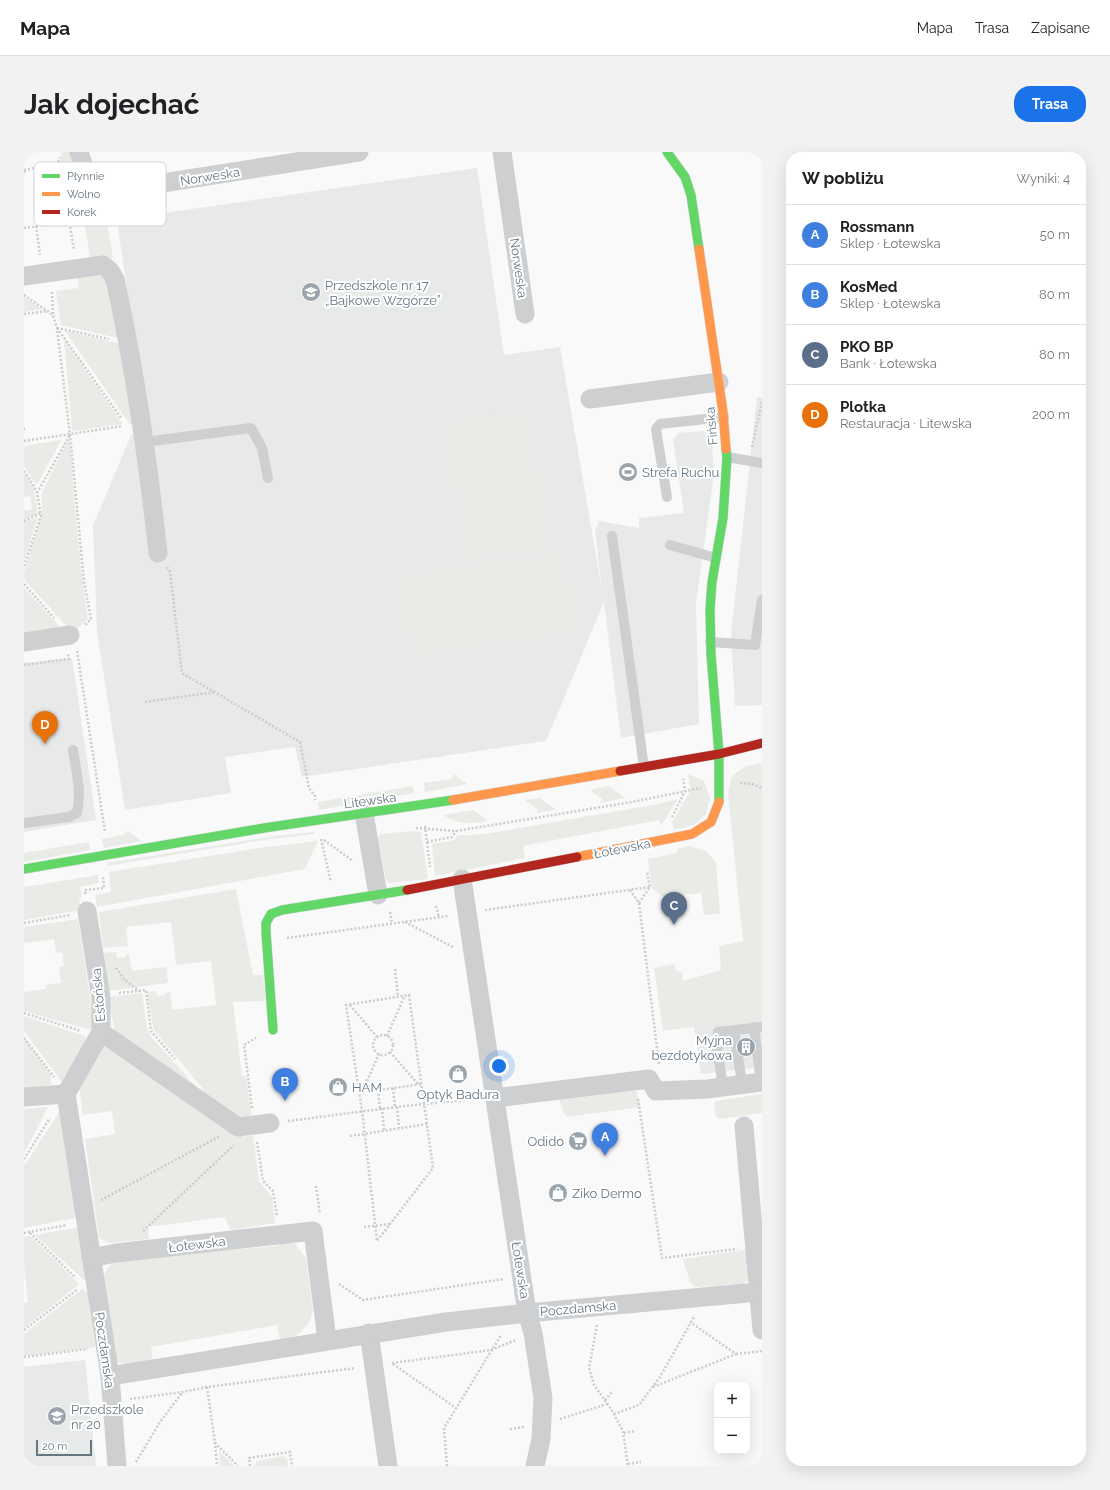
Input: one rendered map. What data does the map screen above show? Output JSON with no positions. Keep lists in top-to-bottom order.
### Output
{
  "streets": {
    "street": [
      "Norweska",
      "Fińska",
      "Litewska",
      "Łotewska",
      "Estońska",
      "Poczdamska"
    ]
  },
  "crossings": [
    ["Fińska", "Litewska"],
    ["Fińska", "Łotewska"],
    ["Litewska", "Łotewska"],
    ["Łotewska", "Poczdamska"]
  ],
  "places": {
    "school or university": ["Przedszkole nr 17 „Bajkowe Wzgórze”", "Przedszkole nr 20"],
    "sports": ["Strefa Ruchu"],
    "building": ["Myjna bezdotykowa"],
    "shop": ["Optyk Badura", "HAM", "Ziko Dermo"],
    "supermarket": ["Odido"]
  },
  "legend": ["Płynnie", "Wolno", "Korek"],
  "scale_bar": "20 m",
  "page": {
    "header": "Mapa",
    "nav": ["Mapa", "Trasa", "Zapisane"],
    "buttons": "Trasa",
    "title": "Jak dojechać",
    "heading": ["W pobliżu", "Wyniki: 4"],
    "list": [
      {
        "mark": "A",
        "name": "Rossmann",
        "note": "Sklep · Łotewska",
        "value": "50 m"
      },
      {
        "mark": "B",
        "name": "KosMed",
        "note": "Sklep · Łotewska",
        "value": "80 m"
      },
      {
        "mark": "C",
        "name": "PKO BP",
        "note": "Bank · Łotewska",
        "value": "80 m"
      },
      {
        "mark": "D",
        "name": "Plotka",
        "note": "Restauracja · Litewska",
        "value": "200 m"
      }
    ],
    "pins": [
      "D",
      "C",
      "B",
      "A"
    ],
    "map_buttons": ["+", "−"],
    "scale": "20 m"
  }
}
